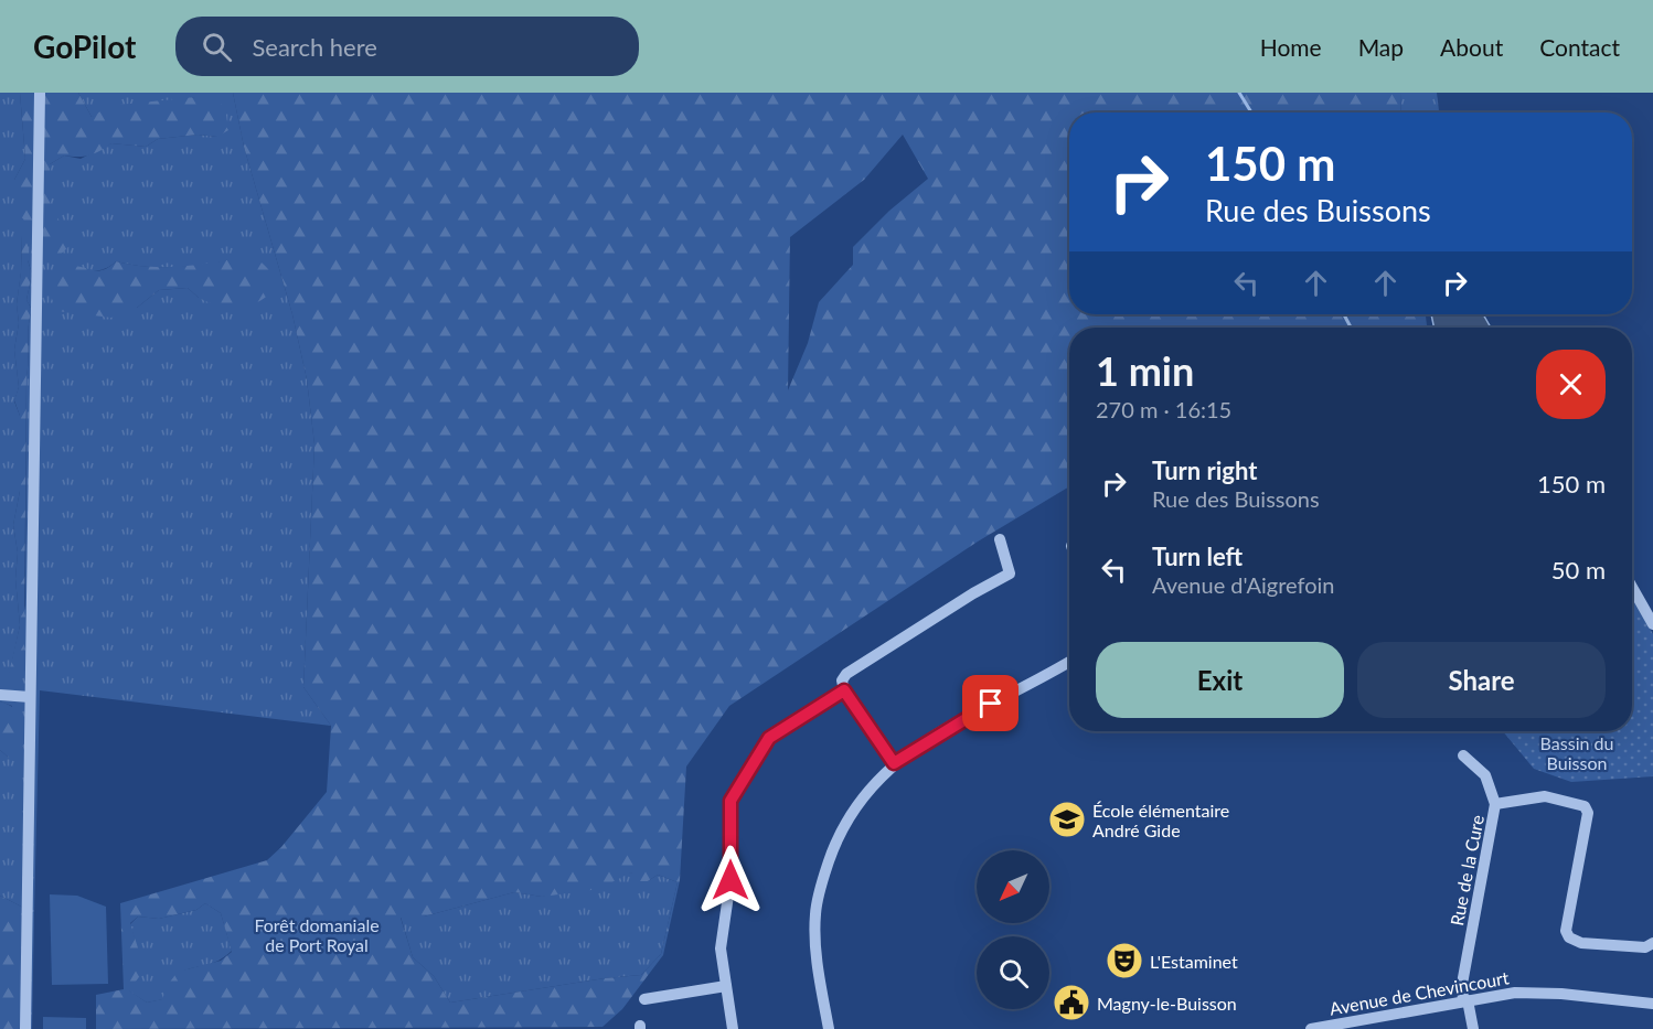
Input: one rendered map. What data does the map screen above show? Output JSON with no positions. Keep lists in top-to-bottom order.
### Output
{
  "streets": {
    "street": ["Rue de la Cure", "Avenue de Chevincourt"]
  },
  "crossings": [
    ["Rue de la Cure", "Avenue de Chevincourt"]
  ],
  "parks": ["Bassin du Buisson", "Forêt domaniale de Port Royal"],
  "places": {
    "school or university": ["École élémentaire André Gide"],
    "theatre": ["L'Estaminet"],
    "public building": ["Magny-le-Buisson"]
  },
  "north": "bottom left",
  "page": {
    "header": "GoPilot",
    "search": "Search here",
    "nav": [
      "Home",
      "Map",
      "About",
      "Contact"
    ],
    "turn": ["150 m", "Rue des Buissons"],
    "heading": ["1 min", "270 m · 16:15"],
    "list": [
      {
        "name": "Turn right",
        "note": "Rue des Buissons",
        "value": "150 m"
      },
      {
        "name": "Turn left",
        "note": "Avenue d'Aigrefoin",
        "value": "50 m"
      }
    ],
    "buttons": ["Exit", "Share"]
  }
}
